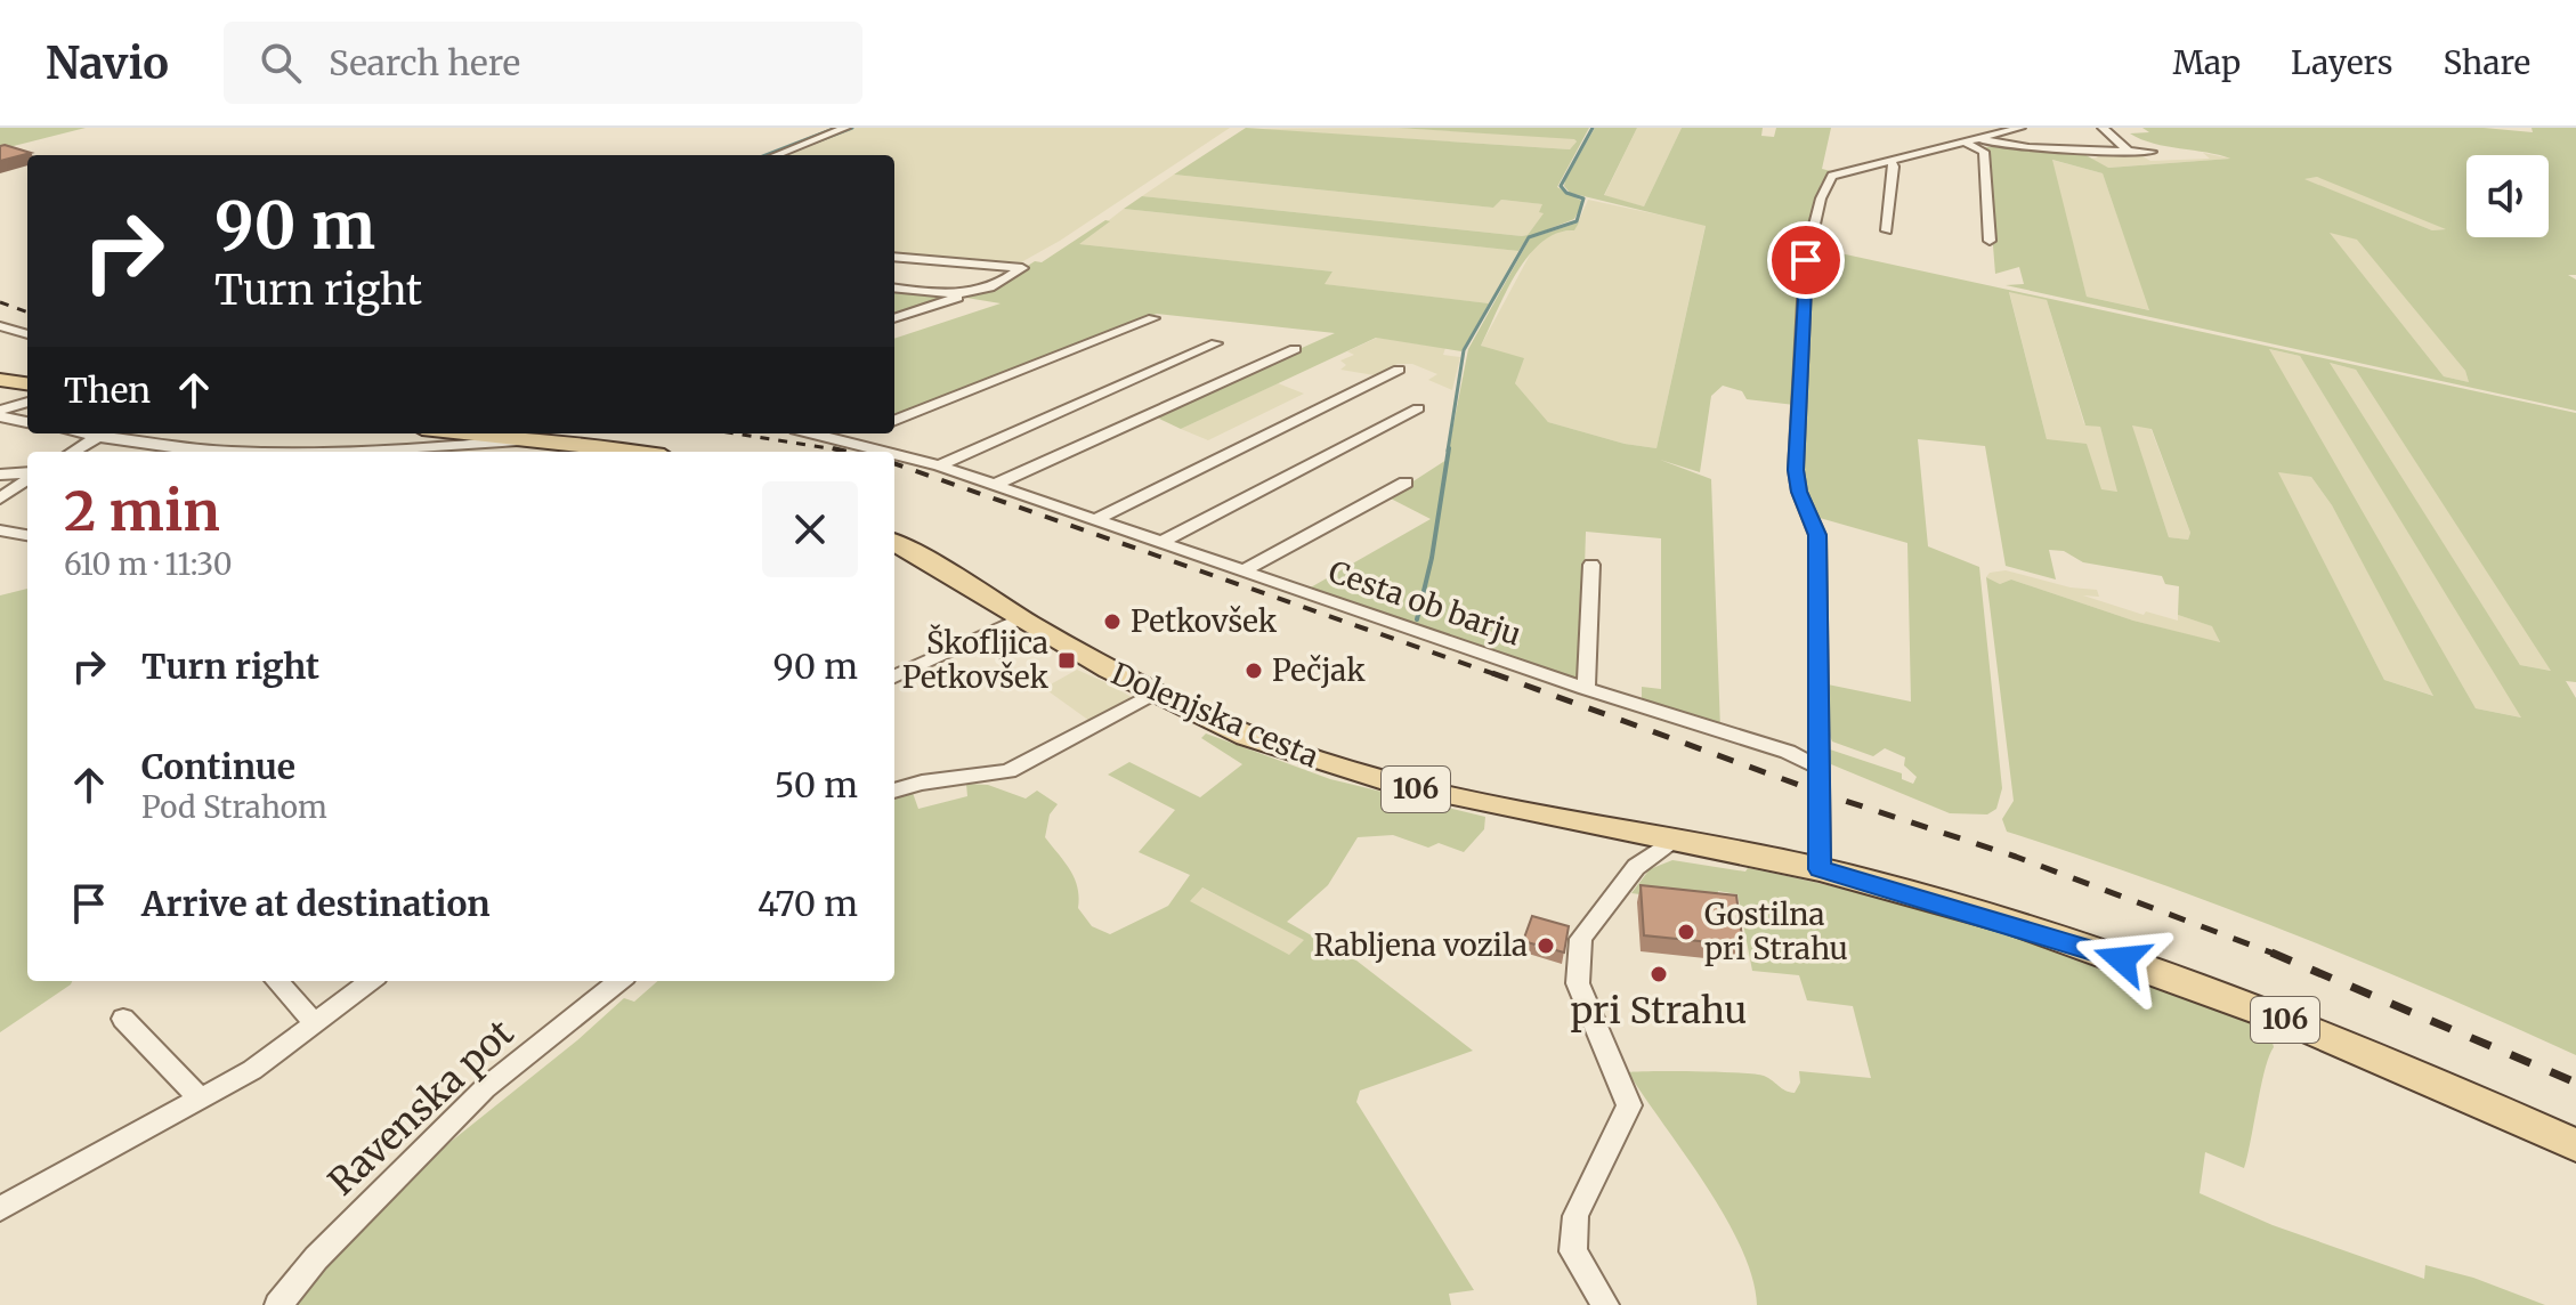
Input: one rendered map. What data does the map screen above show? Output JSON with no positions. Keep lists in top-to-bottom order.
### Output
{
  "streets": {
    "main road": ["Dolenjska cesta", "106"],
    "street": ["Cesta ob barju", "Ravenska pot"]
  },
  "places": {
    "other": [
      "Petkovšek",
      "Pečjak",
      "Gostilna pri Strahu",
      "Rabljena vozila",
      "pri Strahu"
    ],
    "transit": ["Škofljica Petkovšek"]
  },
  "page": {
    "header": "Navio",
    "search": "Search here",
    "nav": ["Map", "Layers", "Share"],
    "turn": ["90 m", "Turn right"],
    "then": "Then",
    "heading": ["2 min", "610 m · 11:30"],
    "list": [
      {
        "name": "Turn right",
        "value": "90 m"
      },
      {
        "name": "Continue",
        "note": "Pod Strahom",
        "value": "50 m"
      },
      {
        "name": "Arrive at destination",
        "value": "470 m"
      }
    ]
  }
}
